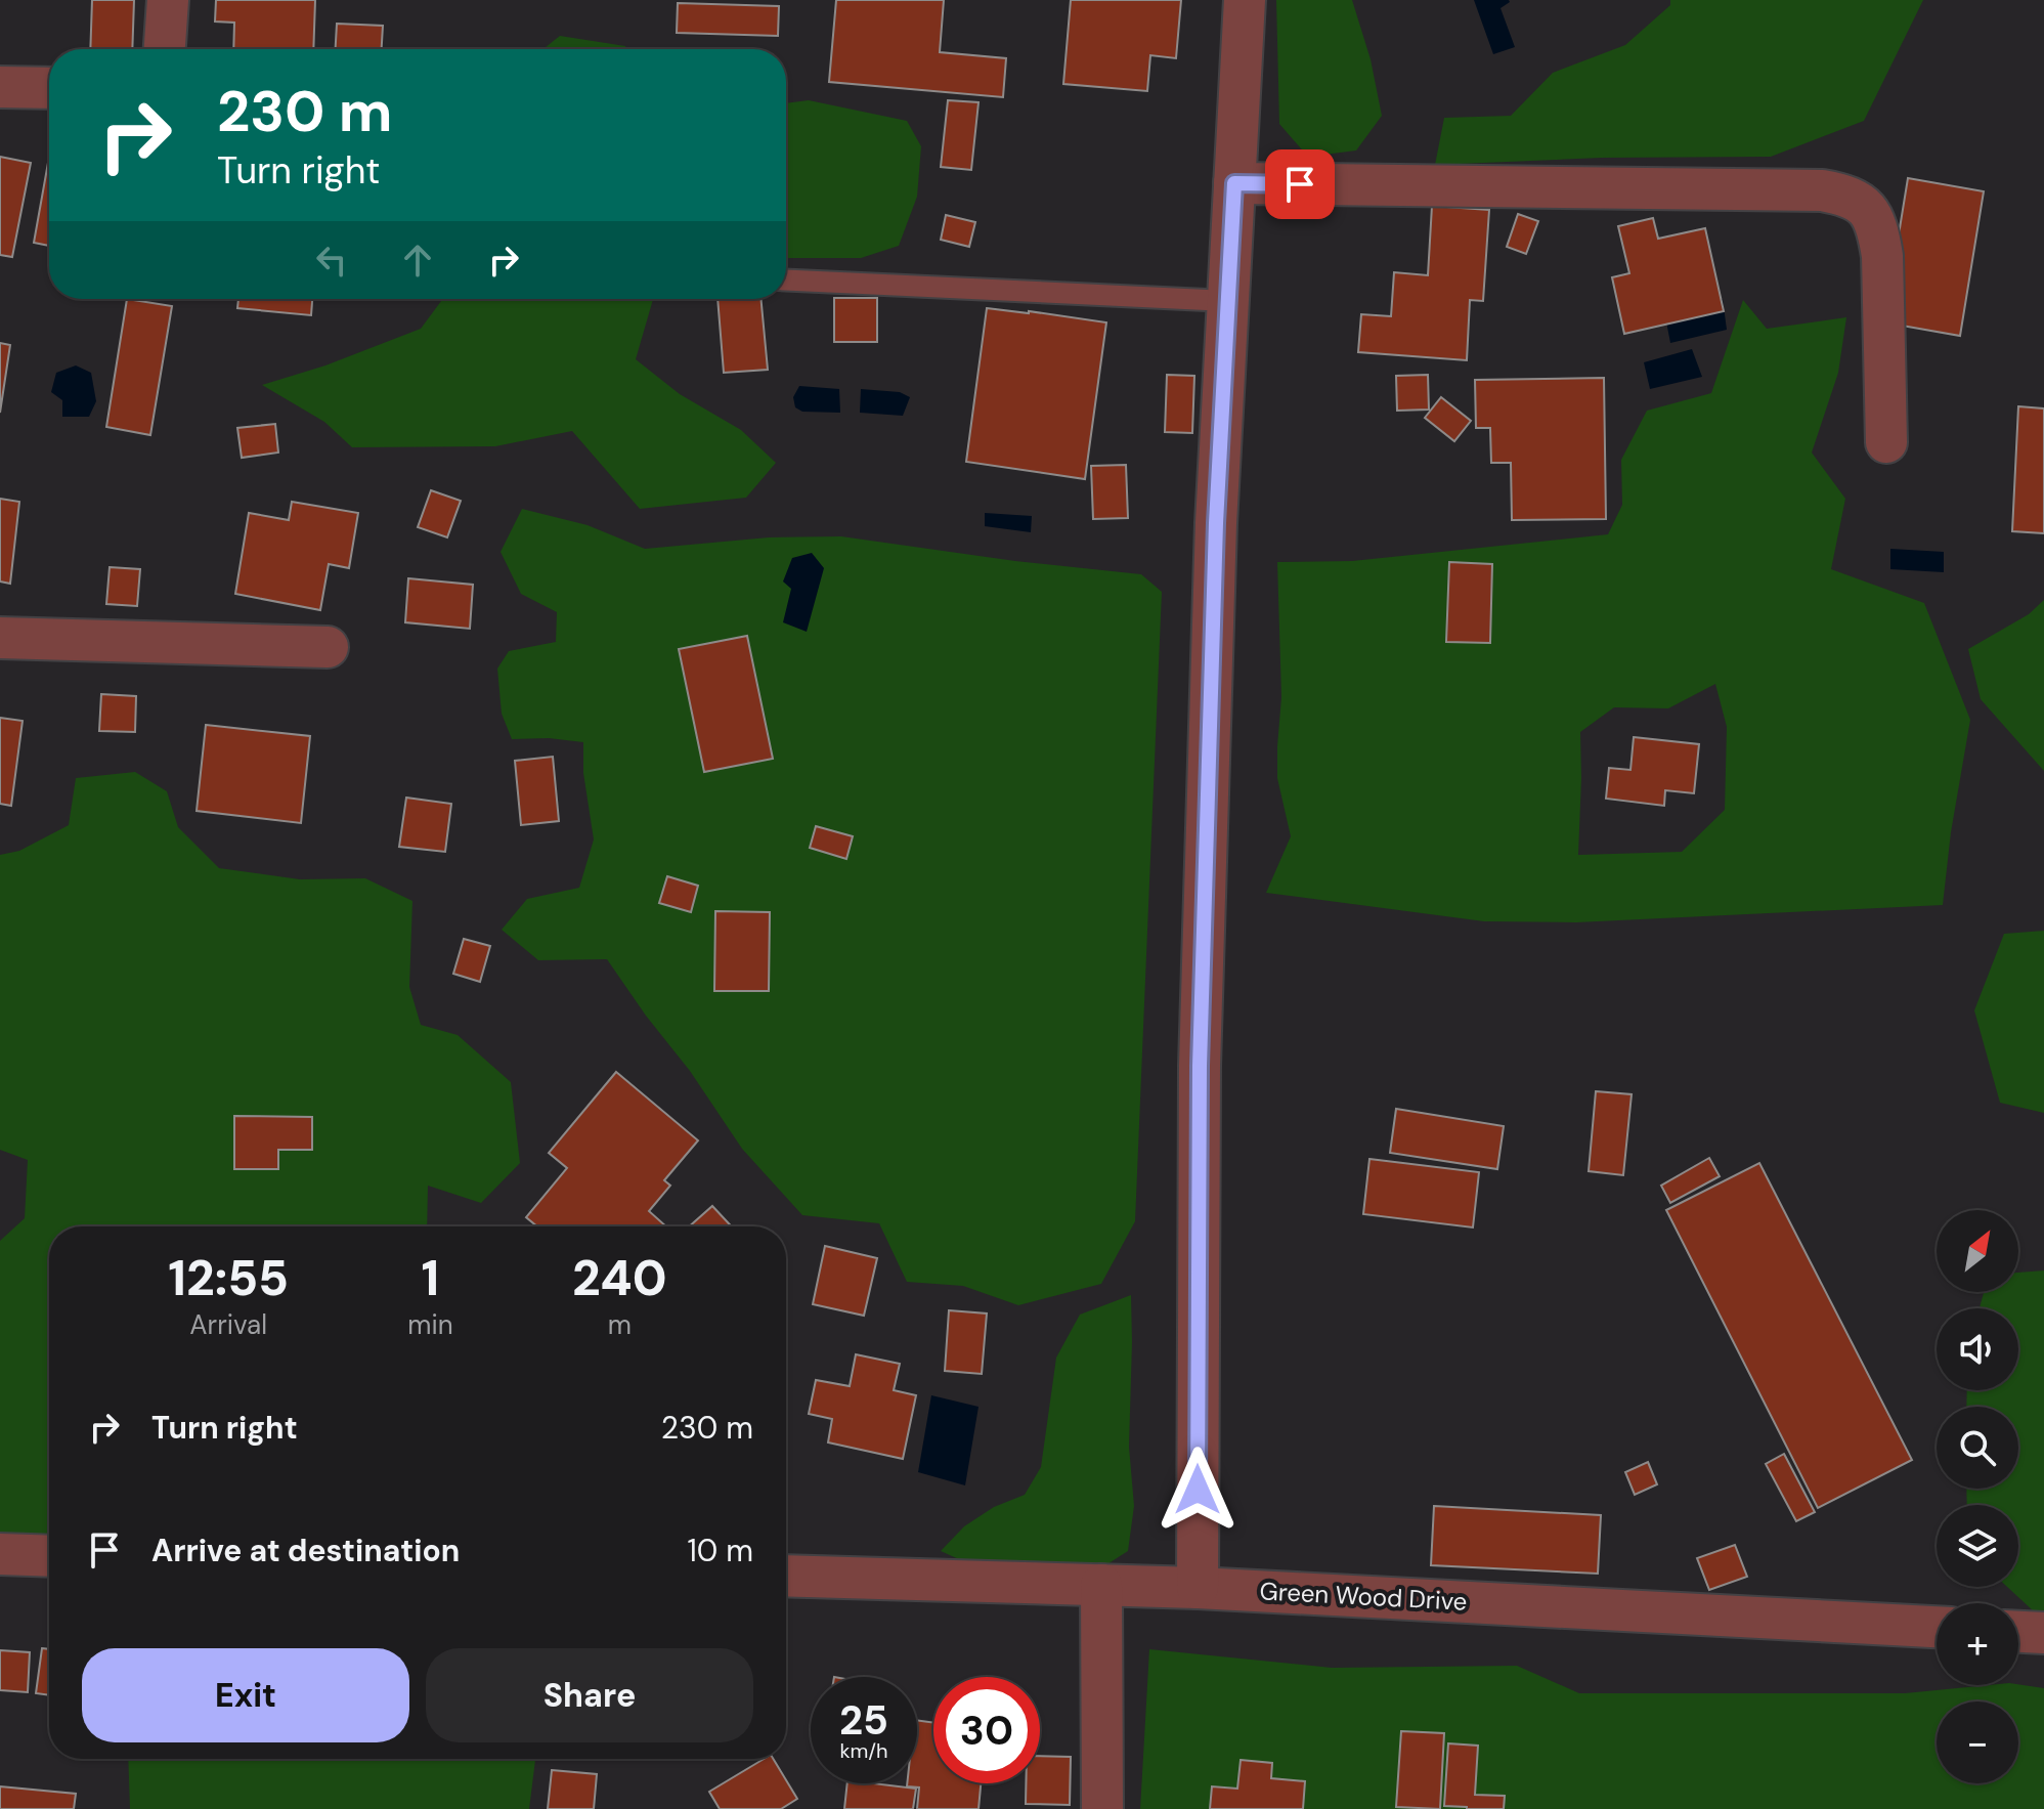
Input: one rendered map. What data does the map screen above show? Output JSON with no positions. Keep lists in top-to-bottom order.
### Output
{
  "streets": {
    "street": ["Green Wood Drive"]
  },
  "north": "top right",
  "page": {
    "turn": ["230 m", "Turn right"],
    "map_buttons": ["+", "−"],
    "eta": [
      "12:55",
      "Arrival",
      "1",
      "min",
      "240",
      "m"
    ],
    "list": [
      {
        "name": "Turn right",
        "value": "230 m"
      },
      {
        "name": "Arrive at destination",
        "value": "10 m"
      }
    ],
    "buttons": ["Exit", "Share"],
    "speed": "25 km/h",
    "limit": "30"
  }
}
